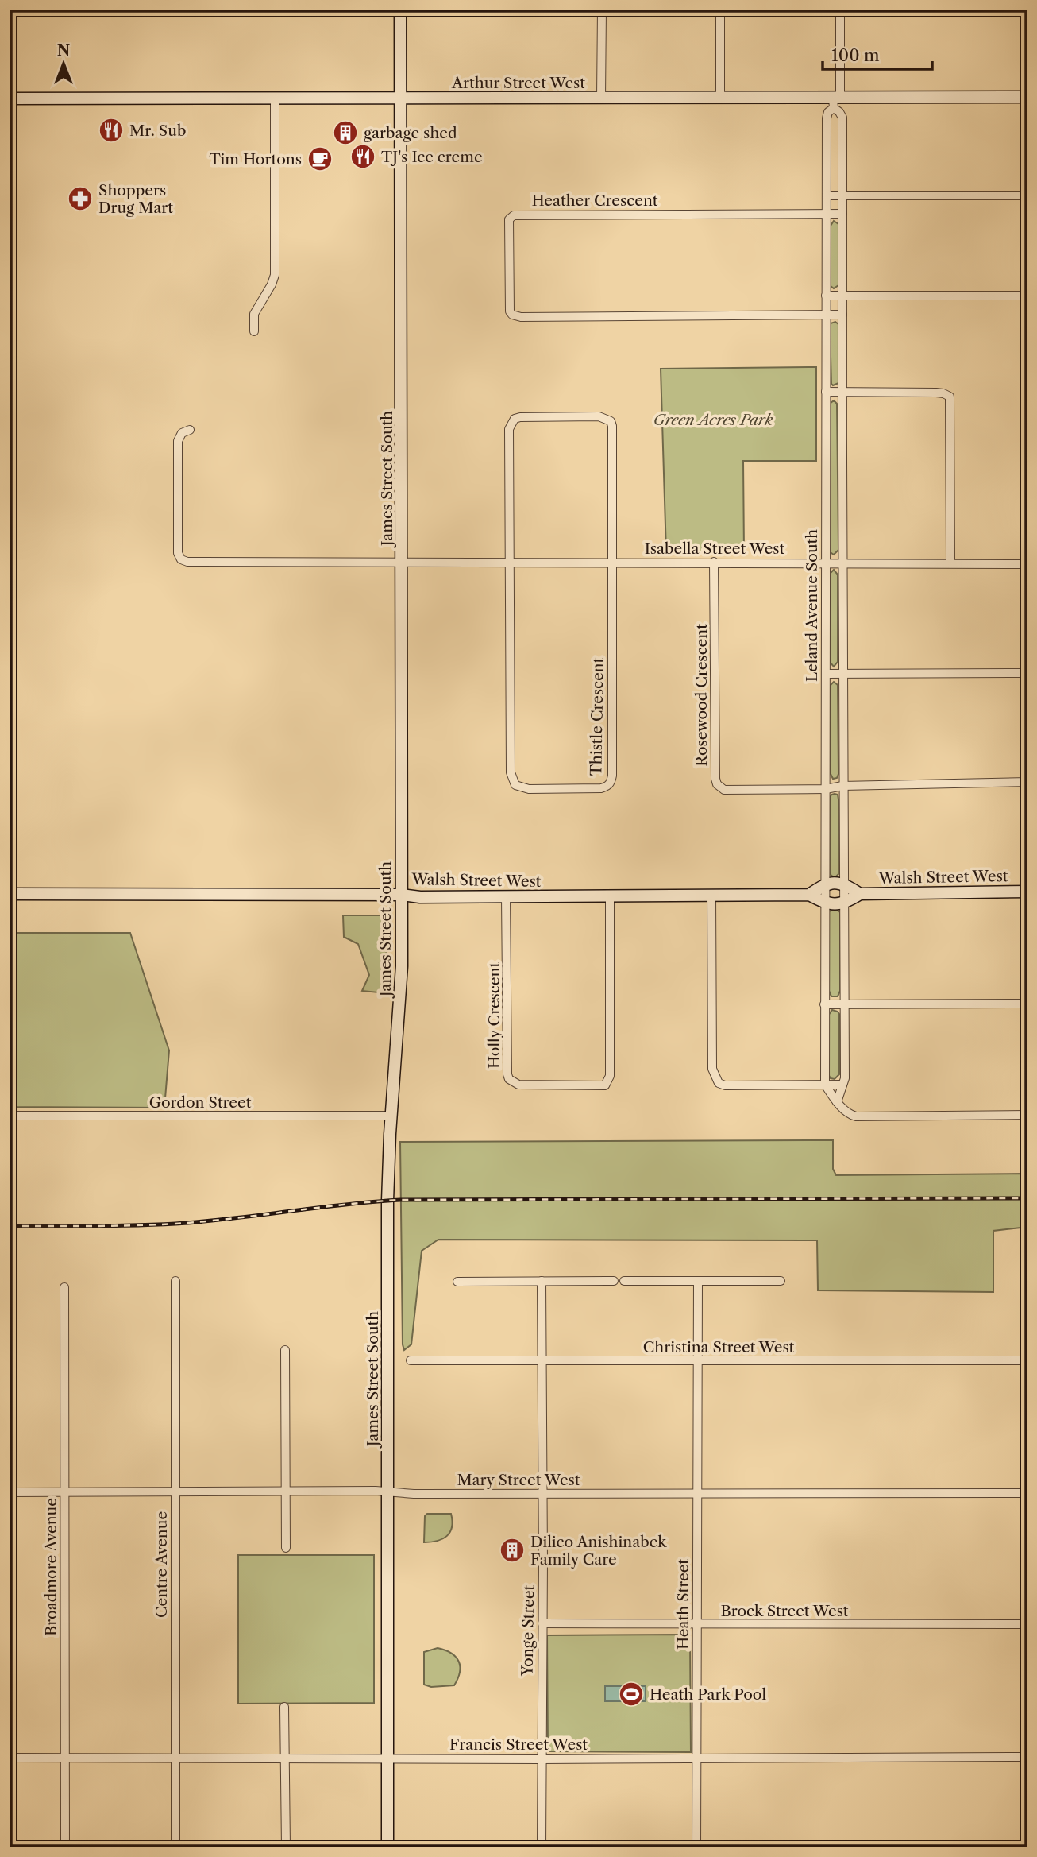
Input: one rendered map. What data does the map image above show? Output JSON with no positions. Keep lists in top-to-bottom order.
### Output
{
  "streets": {
    "street": [
      "Arthur Street West",
      "Heather Crescent",
      "James Street South",
      "Isabella Street West",
      "Leland Avenue South",
      "Rosewood Crescent",
      "Thistle Crescent",
      "Walsh Street West",
      "Holly Crescent",
      "Gordon Street",
      "Christina Street West",
      "Mary Street West",
      "Centre Avenue",
      "Broadmore Avenue",
      "Heath Street",
      "Brock Street West",
      "Yonge Street",
      "Francis Street West"
    ]
  },
  "crossings": [
    ["Arthur Street West", "James Street South"],
    ["Arthur Street West", "Leland Avenue South"],
    ["Heather Crescent", "Leland Avenue South"],
    ["James Street South", "Isabella Street West"],
    ["James Street South", "Walsh Street West"],
    ["James Street South", "Gordon Street"],
    ["James Street South", "Mary Street West"],
    ["James Street South", "Francis Street West"],
    ["Isabella Street West", "Leland Avenue South"],
    ["Isabella Street West", "Rosewood Crescent"],
    ["Isabella Street West", "Thistle Crescent"],
    ["Leland Avenue South", "Rosewood Crescent"],
    ["Leland Avenue South", "Walsh Street West"],
    ["Walsh Street West", "Holly Crescent"],
    ["Christina Street West", "Heath Street"],
    ["Christina Street West", "Yonge Street"],
    ["Mary Street West", "Centre Avenue"],
    ["Mary Street West", "Broadmore Avenue"],
    ["Mary Street West", "Heath Street"],
    ["Mary Street West", "Yonge Street"],
    ["Centre Avenue", "Francis Street West"],
    ["Broadmore Avenue", "Francis Street West"],
    ["Heath Street", "Brock Street West"],
    ["Heath Street", "Francis Street West"],
    ["Brock Street West", "Yonge Street"],
    ["Yonge Street", "Francis Street West"]
  ],
  "parks": ["Green Acres Park"],
  "places": {
    "restaurant": ["Mr. Sub", "TJ's Ice creme"],
    "building": ["garbage shed", "Dilico Anishinabek Family Care"],
    "cafe": ["Tim Hortons"],
    "pharmacy": ["Shoppers Drug Mart"],
    "sports": ["Heath Park Pool"]
  },
  "scale_bar": "100 m",
  "north": "top"
}
